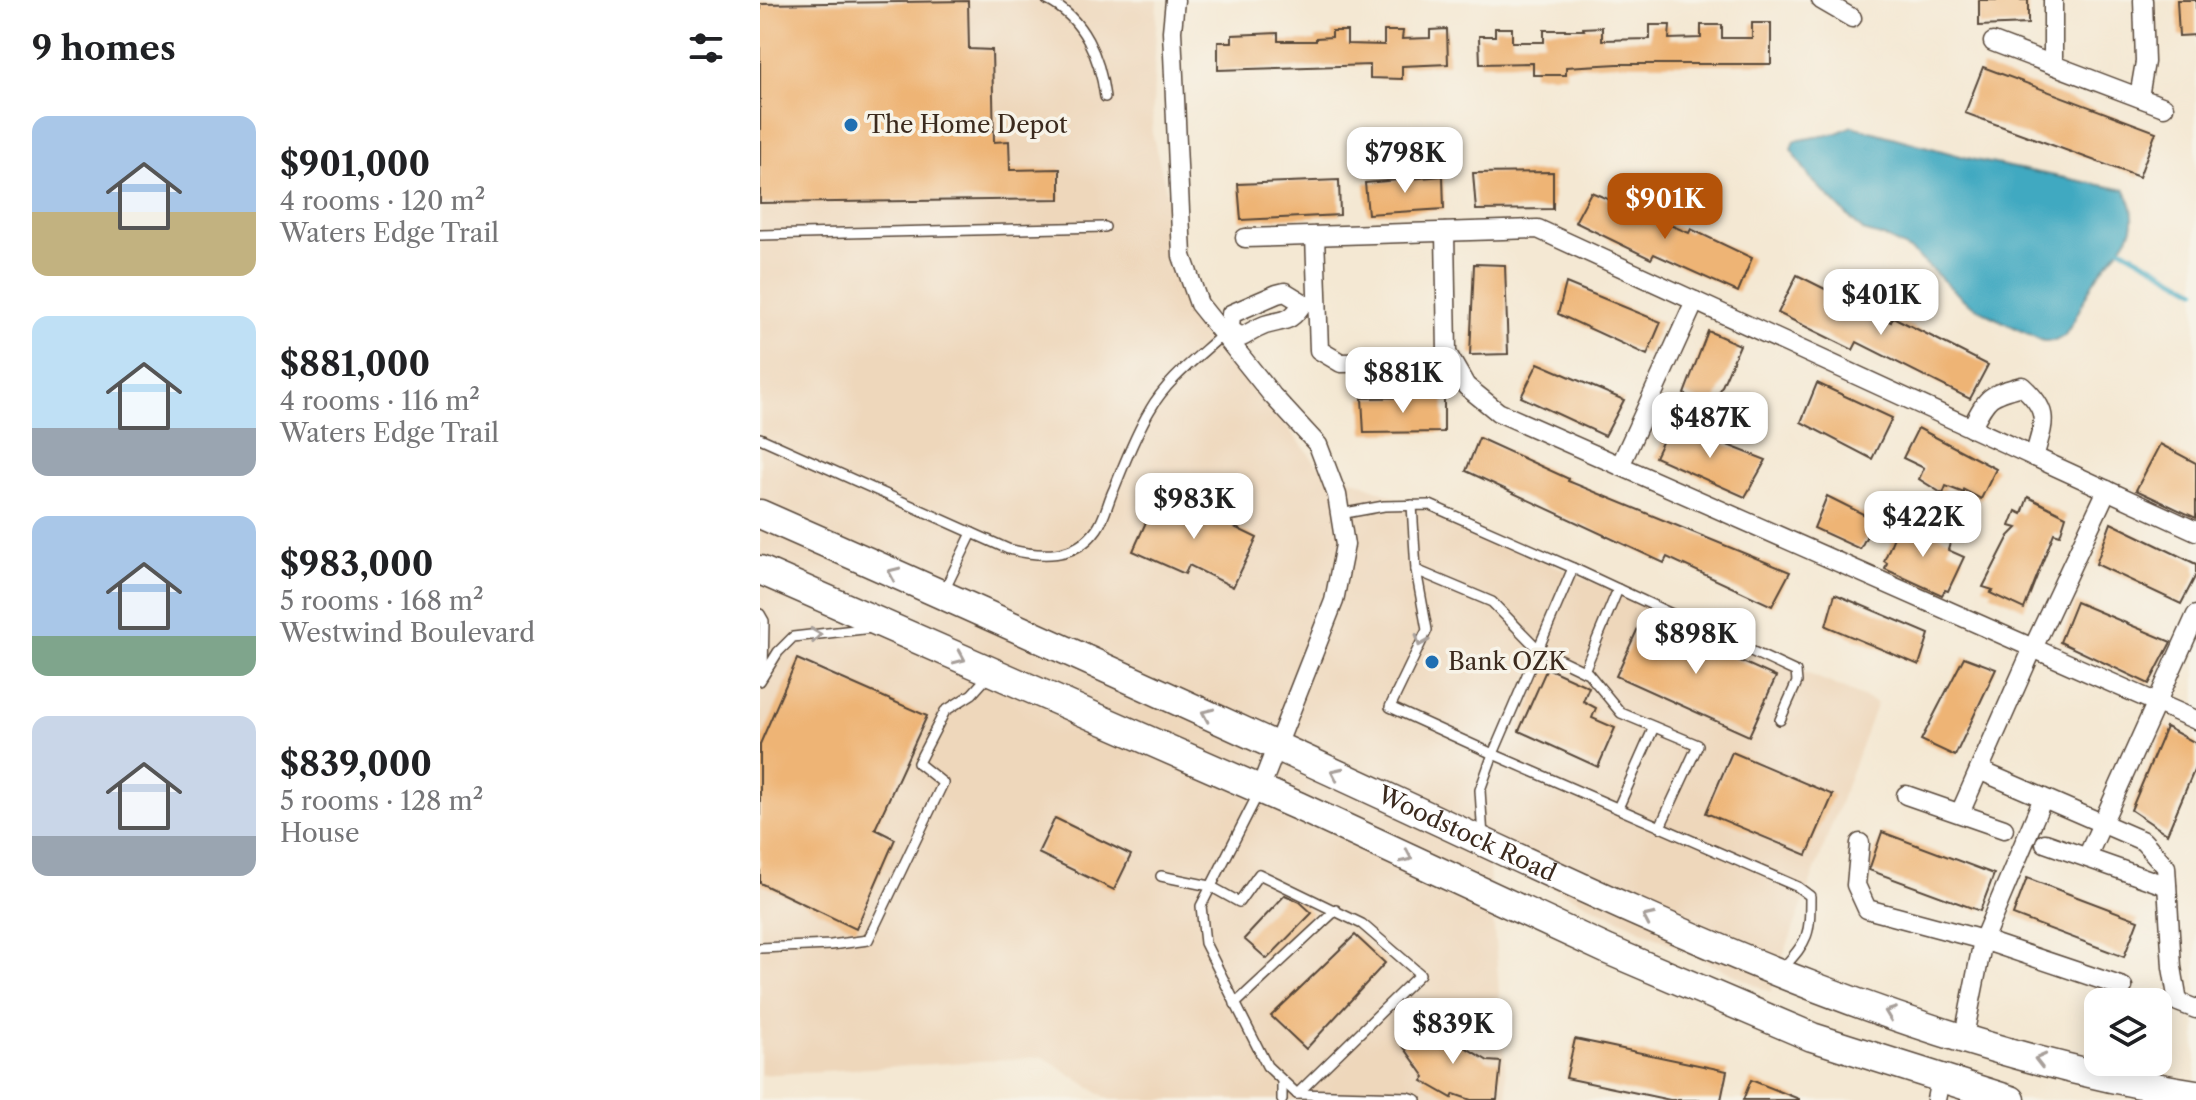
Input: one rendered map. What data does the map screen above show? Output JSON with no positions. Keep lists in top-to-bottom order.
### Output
{
  "streets": {
    "main road": ["Woodstock Road"]
  },
  "places": ["The Home Depot", "Bank OZK"],
  "page": {
    "heading": "9 homes",
    "list": [
      {
        "name": "$901,000",
        "note": "4 rooms · 120 m² · Waters Edge Trail"
      },
      {
        "name": "$881,000",
        "note": "4 rooms · 116 m² · Waters Edge Trail"
      },
      {
        "name": "$983,000",
        "note": "5 rooms · 168 m² · Westwind Boulevard"
      },
      {
        "name": "$839,000",
        "note": "5 rooms · 128 m² · House"
      }
    ],
    "price": [
      "$798K",
      "$901K",
      "$401K",
      "$881K",
      "$487K",
      "$983K",
      "$422K",
      "$898K",
      "$839K"
    ]
  }
}
